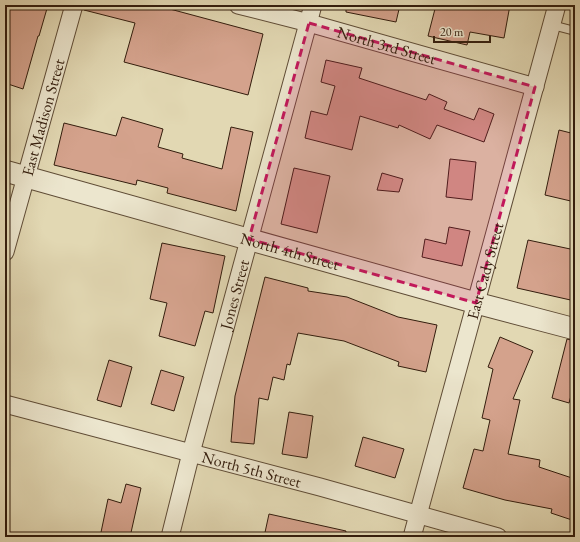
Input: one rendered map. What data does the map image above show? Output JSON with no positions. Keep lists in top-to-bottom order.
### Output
{
  "streets": {
    "street": [
      "North 3rd Street",
      "East Madison Street",
      "North 4th Street",
      "East Cady Street",
      "Jones Street",
      "North 5th Street"
    ]
  },
  "crossings": [
    ["North 3rd Street", "East Cady Street"],
    ["North 3rd Street", "Jones Street"],
    ["East Madison Street", "North 4th Street"],
    ["North 4th Street", "East Cady Street"],
    ["North 4th Street", "Jones Street"],
    ["East Cady Street", "North 5th Street"],
    ["Jones Street", "North 5th Street"]
  ],
  "scale_bar": "20 m"
}
